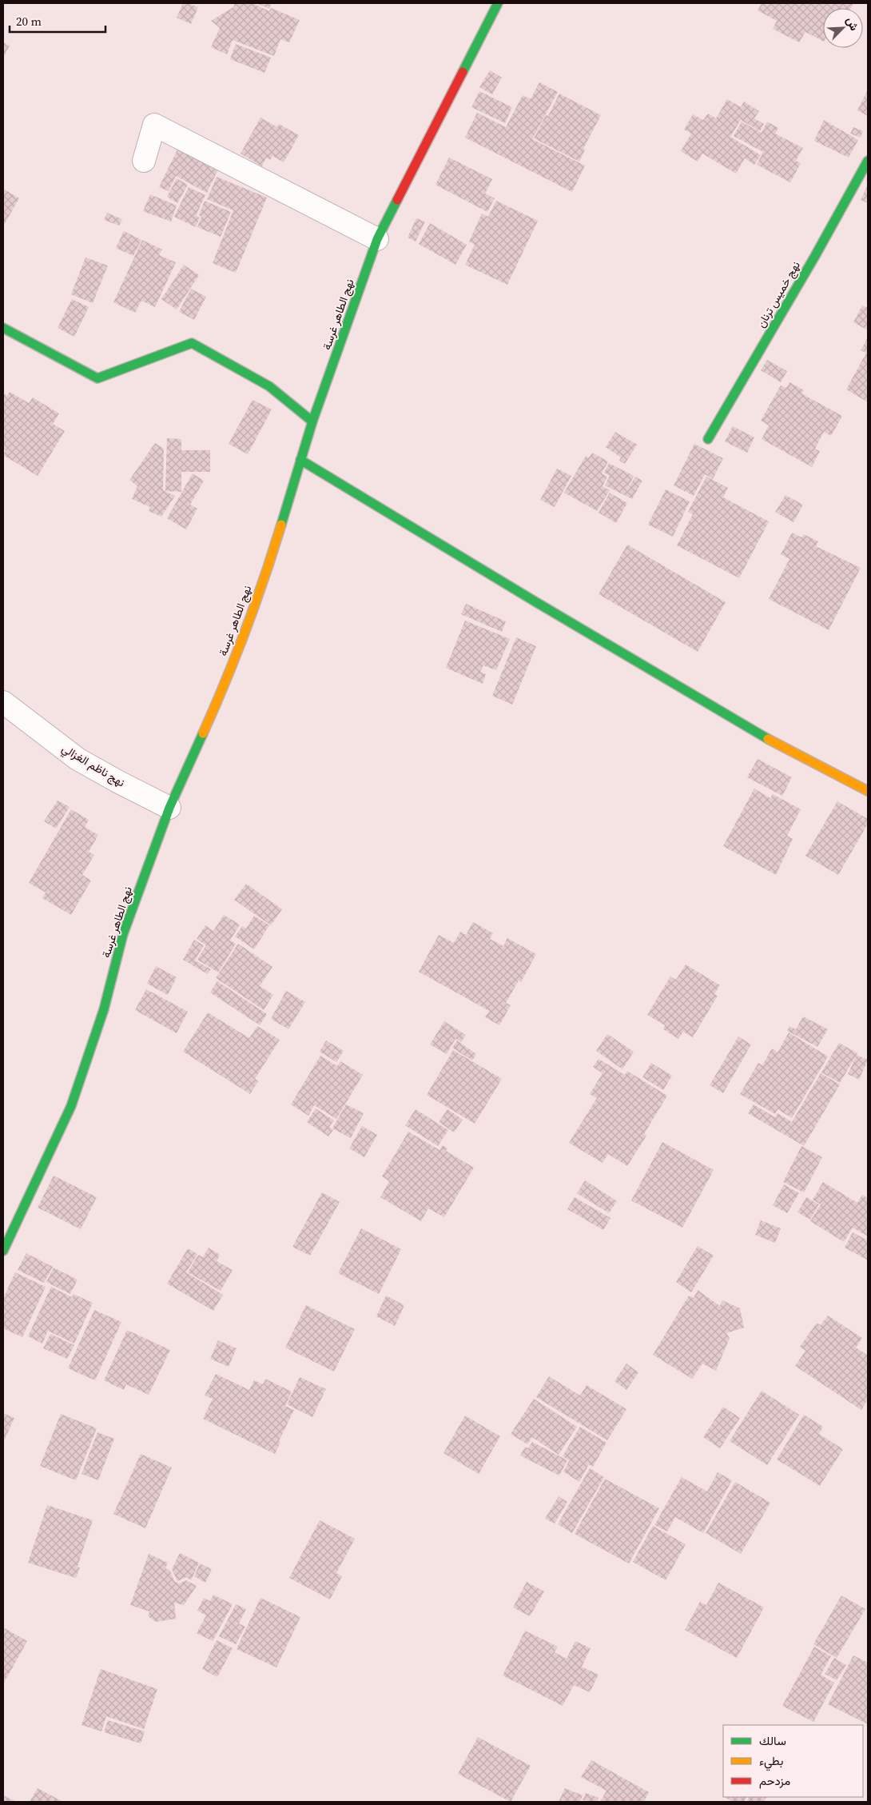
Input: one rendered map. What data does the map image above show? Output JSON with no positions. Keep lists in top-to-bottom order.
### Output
{
  "streets": {
    "street": ["نهج خميس ترنان", "نهج الطاهر غرسة", "نهج ناظم الغزالي"]
  },
  "crossings": [
    ["نهج الطاهر غرسة", "نهج ناظم الغزالي"]
  ],
  "legend": ["سالك", "بطيء", "مزدحم"],
  "scale_bar": "20 m",
  "north": "top right"
}
